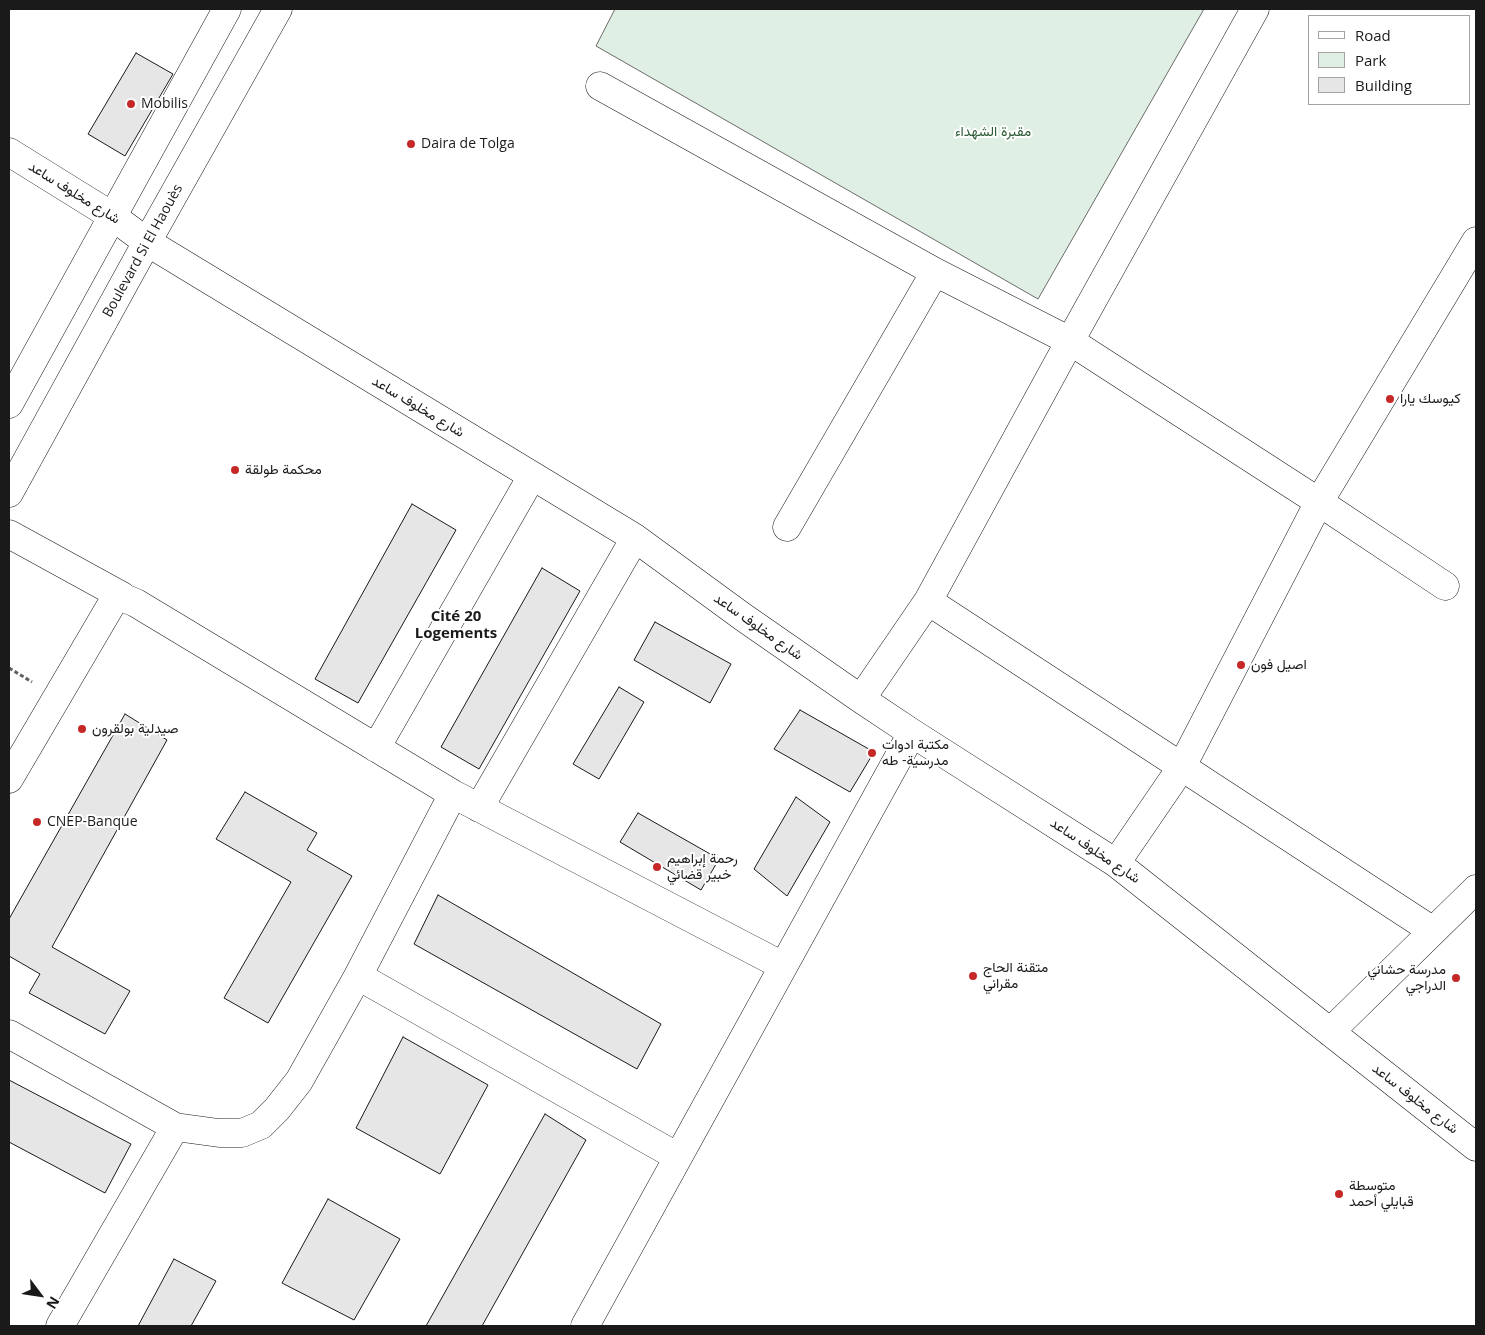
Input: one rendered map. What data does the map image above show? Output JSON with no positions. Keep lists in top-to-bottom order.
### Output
{
  "streets": {
    "street": ["شارع مخلوف ساعد", "Boulevard Si El Haouès"]
  },
  "crossings": [
    ["شارع مخلوف ساعد", "Boulevard Si El Haouès"]
  ],
  "districts": ["Cité 20 Logements"],
  "parks": ["مقبرة الشهداء"],
  "places": [
    "Mobilis",
    "Daira de Tolga",
    "كيوسك يارا",
    "محكمة طولقة",
    "اصيل فون",
    "صيدلية بولقرون",
    "مكتبة ادوات مدرسية- طه",
    "CNEP-Banque",
    "رحمة إبراهيم خبير قضائي",
    "متقنة الحاج مقراني",
    "مدرسة حشاني الدراجي",
    "متوسطة قبايلي أحمد"
  ],
  "legend": ["Road", "Park", "Building"],
  "north": "bottom right"
}
